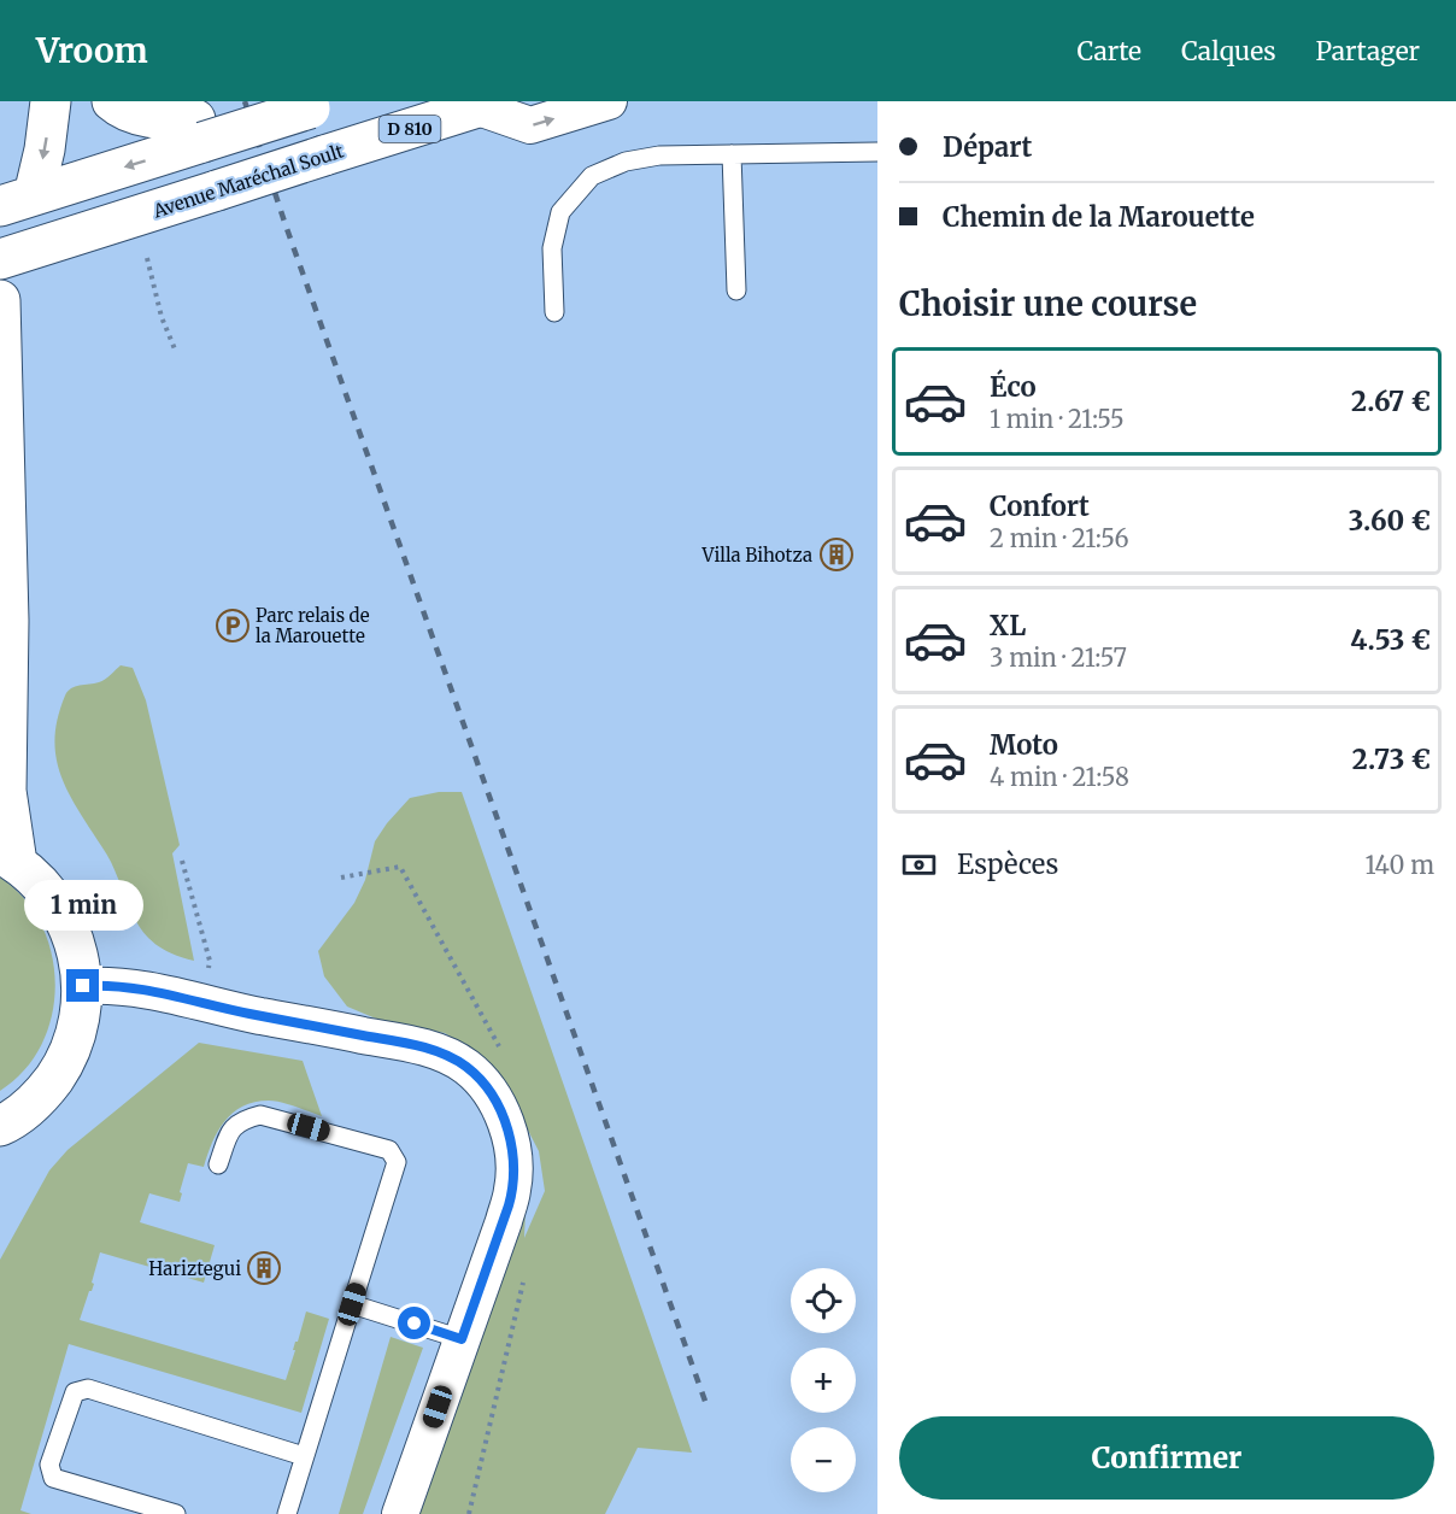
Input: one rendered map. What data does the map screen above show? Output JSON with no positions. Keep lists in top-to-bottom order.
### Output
{
  "streets": {
    "main road": ["D 810", "Avenue Maréchal Soult"]
  },
  "places": {
    "building": ["Villa Bihotza", "Hariztegui"],
    "parking": ["Parc relais de la Marouette"]
  },
  "page": {
    "header": "Vroom",
    "nav": ["Carte", "Calques", "Partager"],
    "banner": ["Départ", "Chemin de la Marouette"],
    "heading": "Choisir une course",
    "list": [
      {
        "name": "Éco",
        "note": "1 min · 21:55",
        "value": "2.67 €"
      },
      {
        "name": "Confort",
        "note": "2 min · 21:56",
        "value": "3.60 €"
      },
      {
        "name": "XL",
        "note": "3 min · 21:57",
        "value": "4.53 €"
      },
      {
        "name": "Moto",
        "note": "4 min · 21:58",
        "value": "2.73 €"
      }
    ],
    "pay": ["Espèces", "140 m"],
    "bubble": "1 min",
    "map_buttons": ["+", "−"],
    "buttons": "Confirmer"
  }
}
